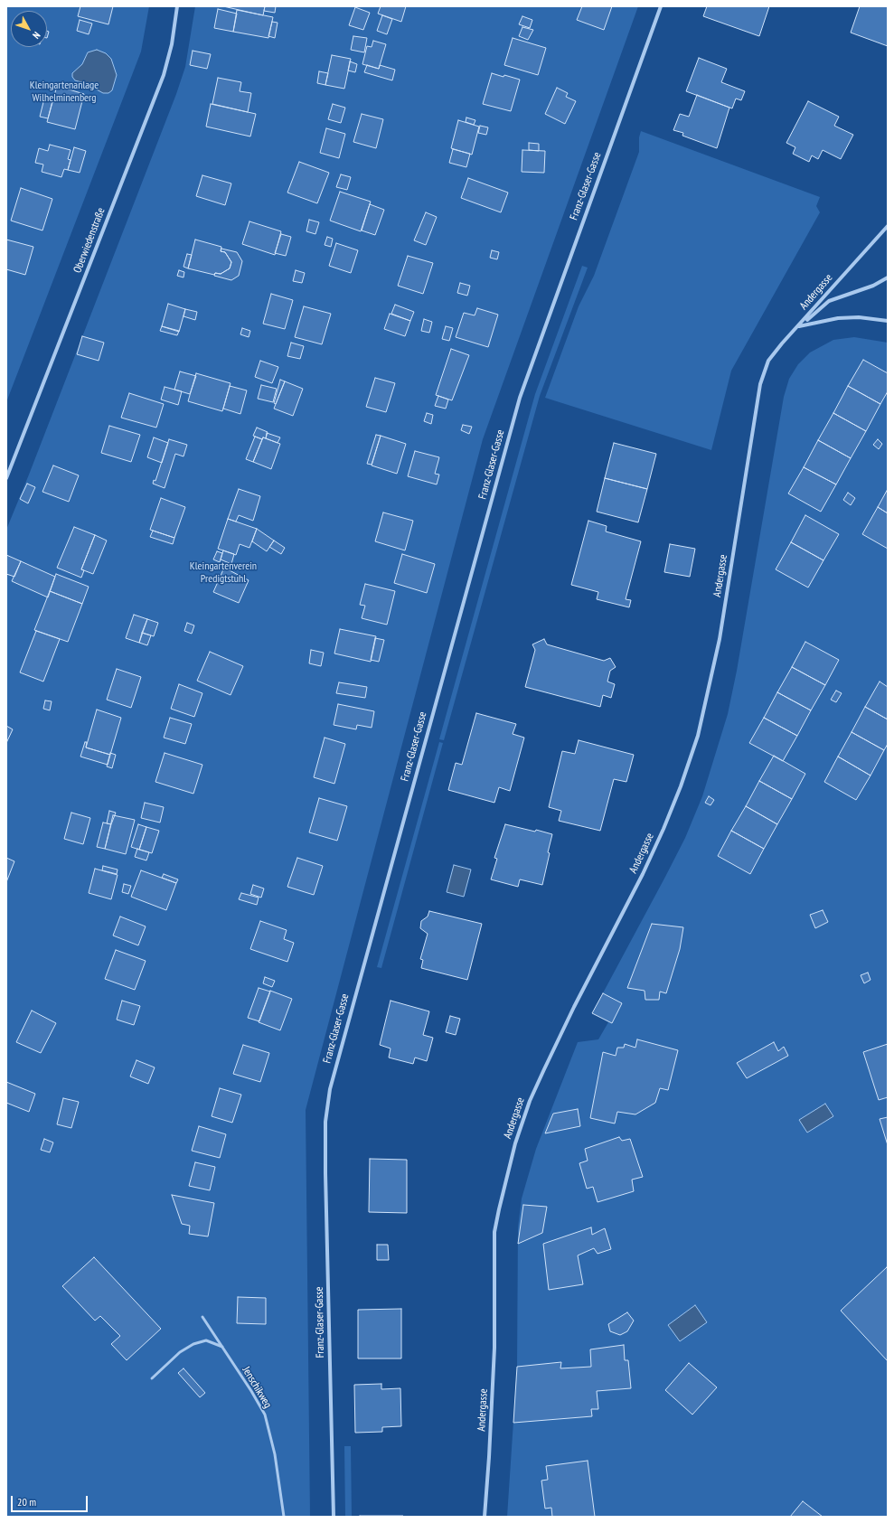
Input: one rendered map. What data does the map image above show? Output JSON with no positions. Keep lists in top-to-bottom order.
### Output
{
  "streets": {
    "street": ["Franz-Glaser-Gasse", "Oberwiedenstraße", "Andergasse"],
    "lane": ["Jenschikweg"]
  },
  "parks": ["Kleingartenanlage Wilhelminenberg", "Kleingartenverein Predigtstuhl"],
  "scale_bar": "20 m",
  "north": "bottom right"
}
